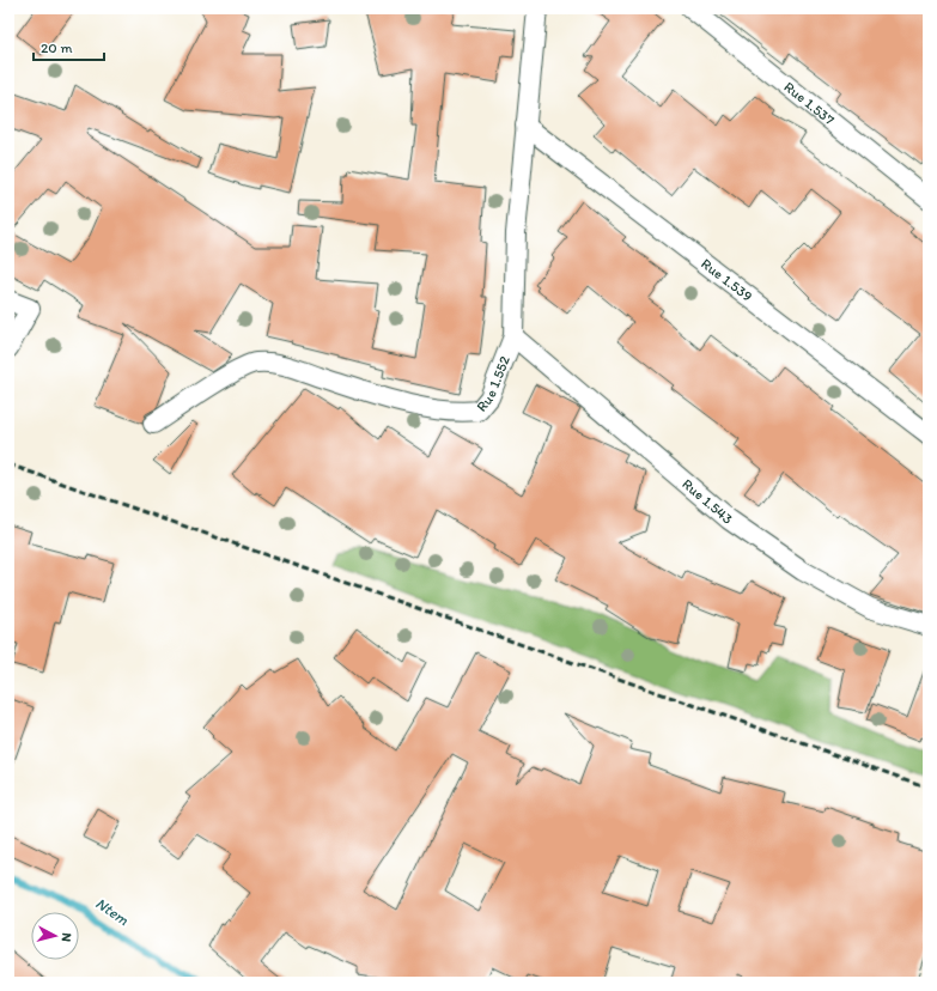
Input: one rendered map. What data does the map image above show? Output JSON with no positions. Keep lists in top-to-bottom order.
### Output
{
  "streets": {
    "street": [
      "Rue 1.537",
      "Rue 1.539",
      "Rue 1.552",
      "Rue 1.543"
    ]
  },
  "crossings": [
    ["Rue 1.539", "Rue 1.552"],
    ["Rue 1.552", "Rue 1.543"]
  ],
  "water": ["Ntem"],
  "scale_bar": "20 m",
  "north": "right"
}
